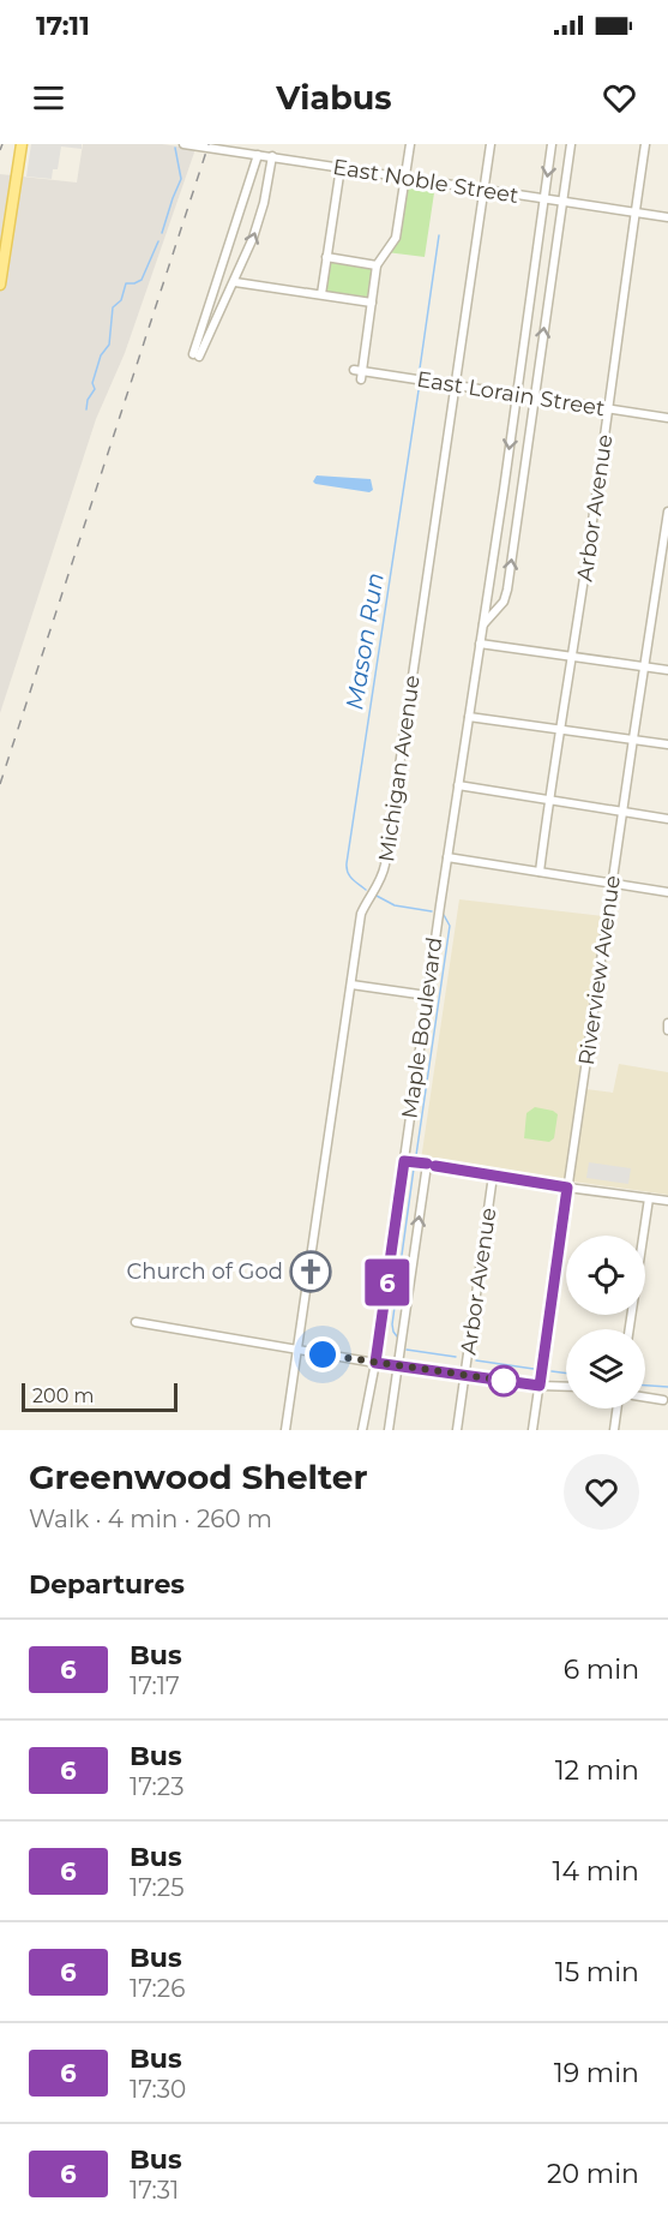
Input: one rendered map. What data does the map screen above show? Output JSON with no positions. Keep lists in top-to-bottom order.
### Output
{
  "streets": {
    "street": [
      "East Noble Street",
      "East Lorain Street",
      "Arbor Avenue",
      "Michigan Avenue",
      "Riverview Avenue",
      "Maple Boulevard"
    ]
  },
  "crossings": [
    ["East Noble Street", "Arbor Avenue"],
    ["East Noble Street", "Michigan Avenue"],
    ["East Noble Street", "Maple Boulevard"],
    ["East Lorain Street", "Arbor Avenue"],
    ["East Lorain Street", "Michigan Avenue"],
    ["East Lorain Street", "Maple Boulevard"]
  ],
  "water": ["Mason Run"],
  "places": {
    "church": ["Church of God"]
  },
  "lines": ["bus line 6"],
  "scale_bar": "200 m",
  "page": {
    "status": "17:11",
    "header": "Viabus",
    "on_map": "6",
    "scale": "200 m",
    "heading": [
      ["Greenwood Shelter", "Walk · 4 min · 260 m"],
      "Departures"
    ],
    "list": [
      {
        "mark": "6",
        "name": "Bus",
        "note": "17:17",
        "value": "6 min"
      },
      {
        "mark": "6",
        "name": "Bus",
        "note": "17:23",
        "value": "12 min"
      },
      {
        "mark": "6",
        "name": "Bus",
        "note": "17:25",
        "value": "14 min"
      },
      {
        "mark": "6",
        "name": "Bus",
        "note": "17:26",
        "value": "15 min"
      },
      {
        "mark": "6",
        "name": "Bus",
        "note": "17:30",
        "value": "19 min"
      },
      {
        "mark": "6",
        "name": "Bus",
        "note": "17:31",
        "value": "20 min"
      }
    ]
  }
}
